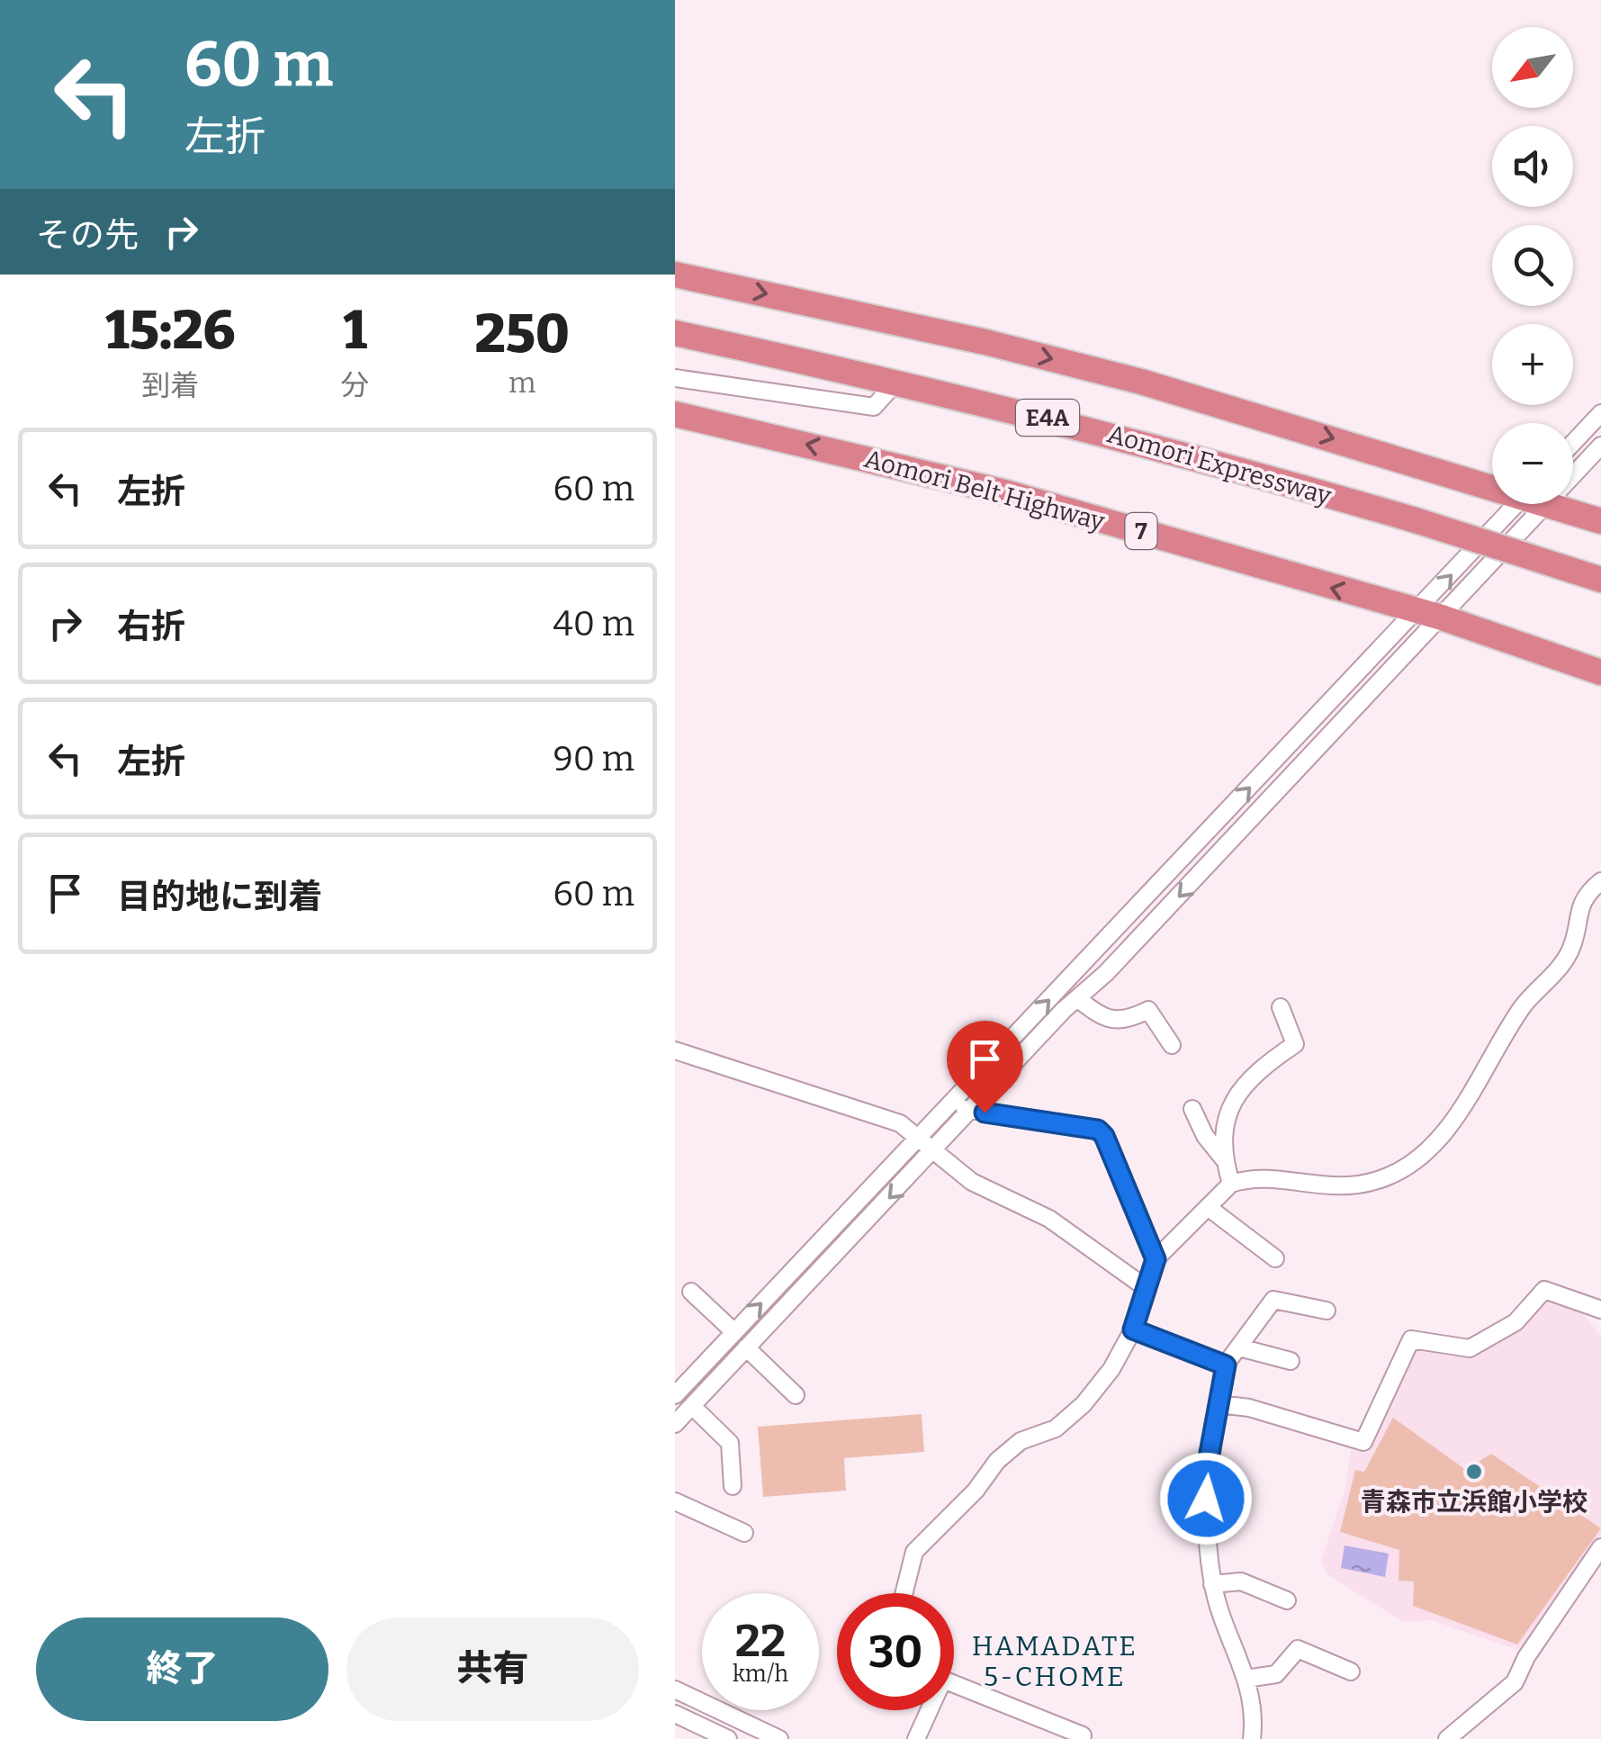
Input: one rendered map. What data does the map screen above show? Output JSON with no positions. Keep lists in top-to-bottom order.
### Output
{
  "streets": {
    "highway": [
      "E4A",
      "Aomori Expressway",
      "Aomori Belt Highway",
      "7"
    ]
  },
  "districts": ["HAMADATE 5-CHOME"],
  "places": ["青森市立浜館小学校"],
  "north": "bottom left",
  "page": {
    "turn": ["60 m", "左折"],
    "map_buttons": ["+", "−"],
    "then": "その先",
    "eta": [
      "15:26",
      "到着",
      "1",
      "分",
      "250",
      "m"
    ],
    "list": [
      {
        "name": "左折",
        "value": "60 m"
      },
      {
        "name": "右折",
        "value": "40 m"
      },
      {
        "name": "左折",
        "value": "90 m"
      },
      {
        "name": "目的地に到着",
        "value": "60 m"
      }
    ],
    "speed": "22 km/h",
    "limit": "30",
    "buttons": ["終了", "共有"]
  }
}
